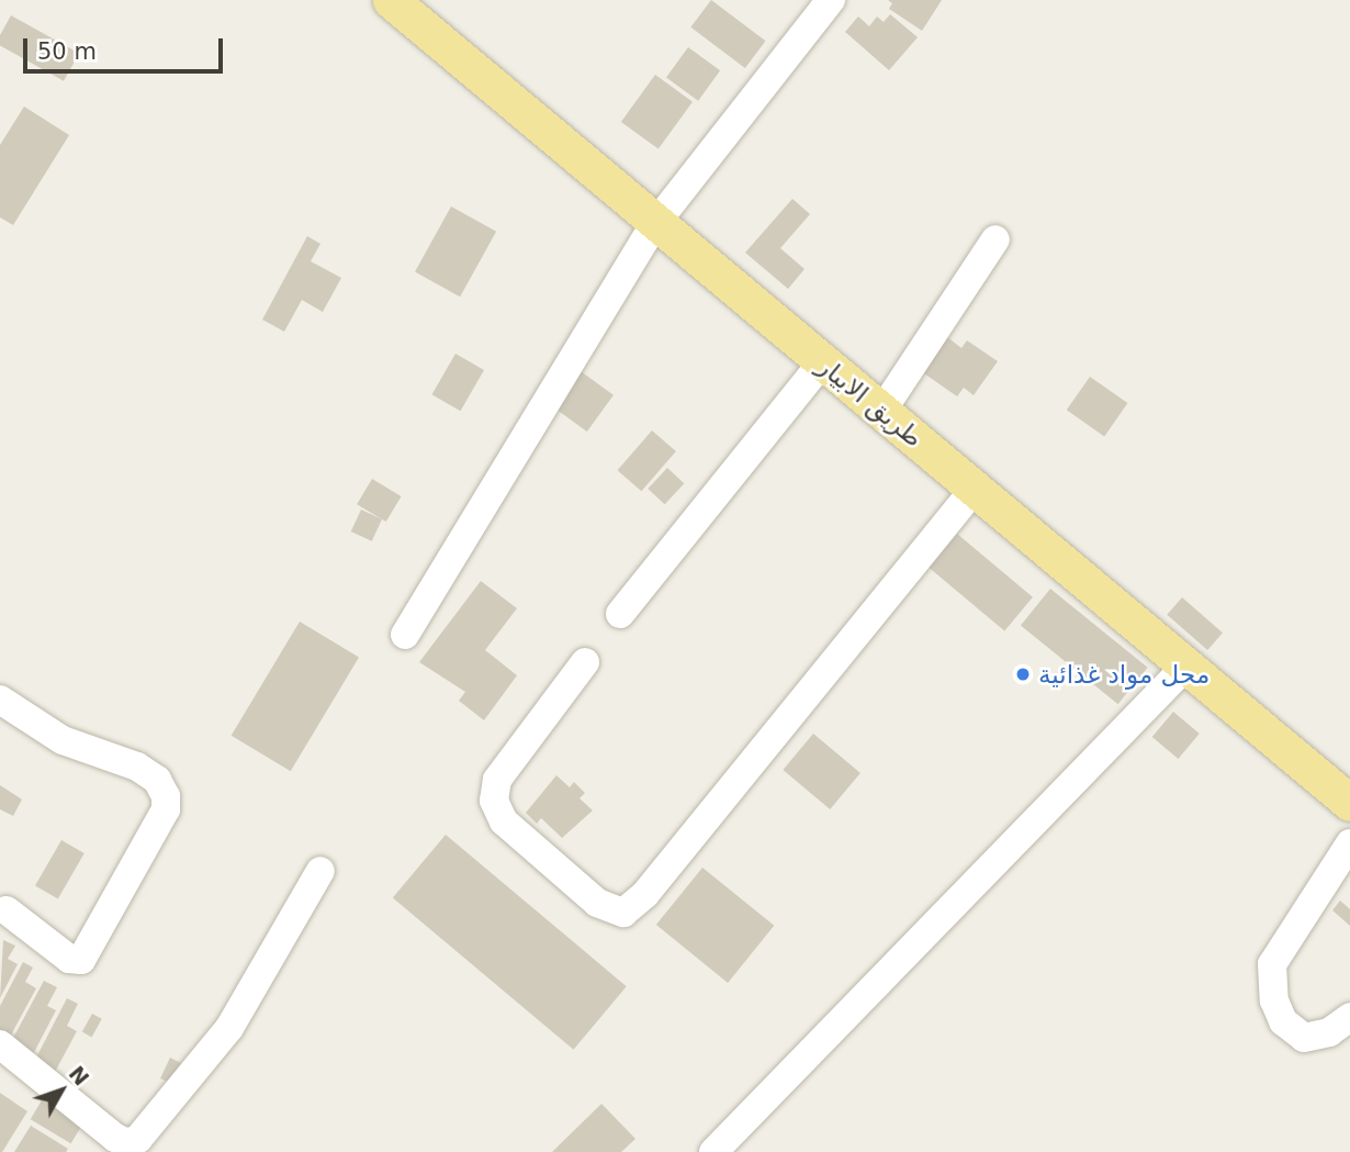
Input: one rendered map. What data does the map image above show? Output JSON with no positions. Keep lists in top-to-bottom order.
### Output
{
  "streets": {
    "main road": ["طريق الابيار"]
  },
  "places": ["محل مواد غذائية"],
  "scale_bar": "50 m",
  "north": "top right"
}
